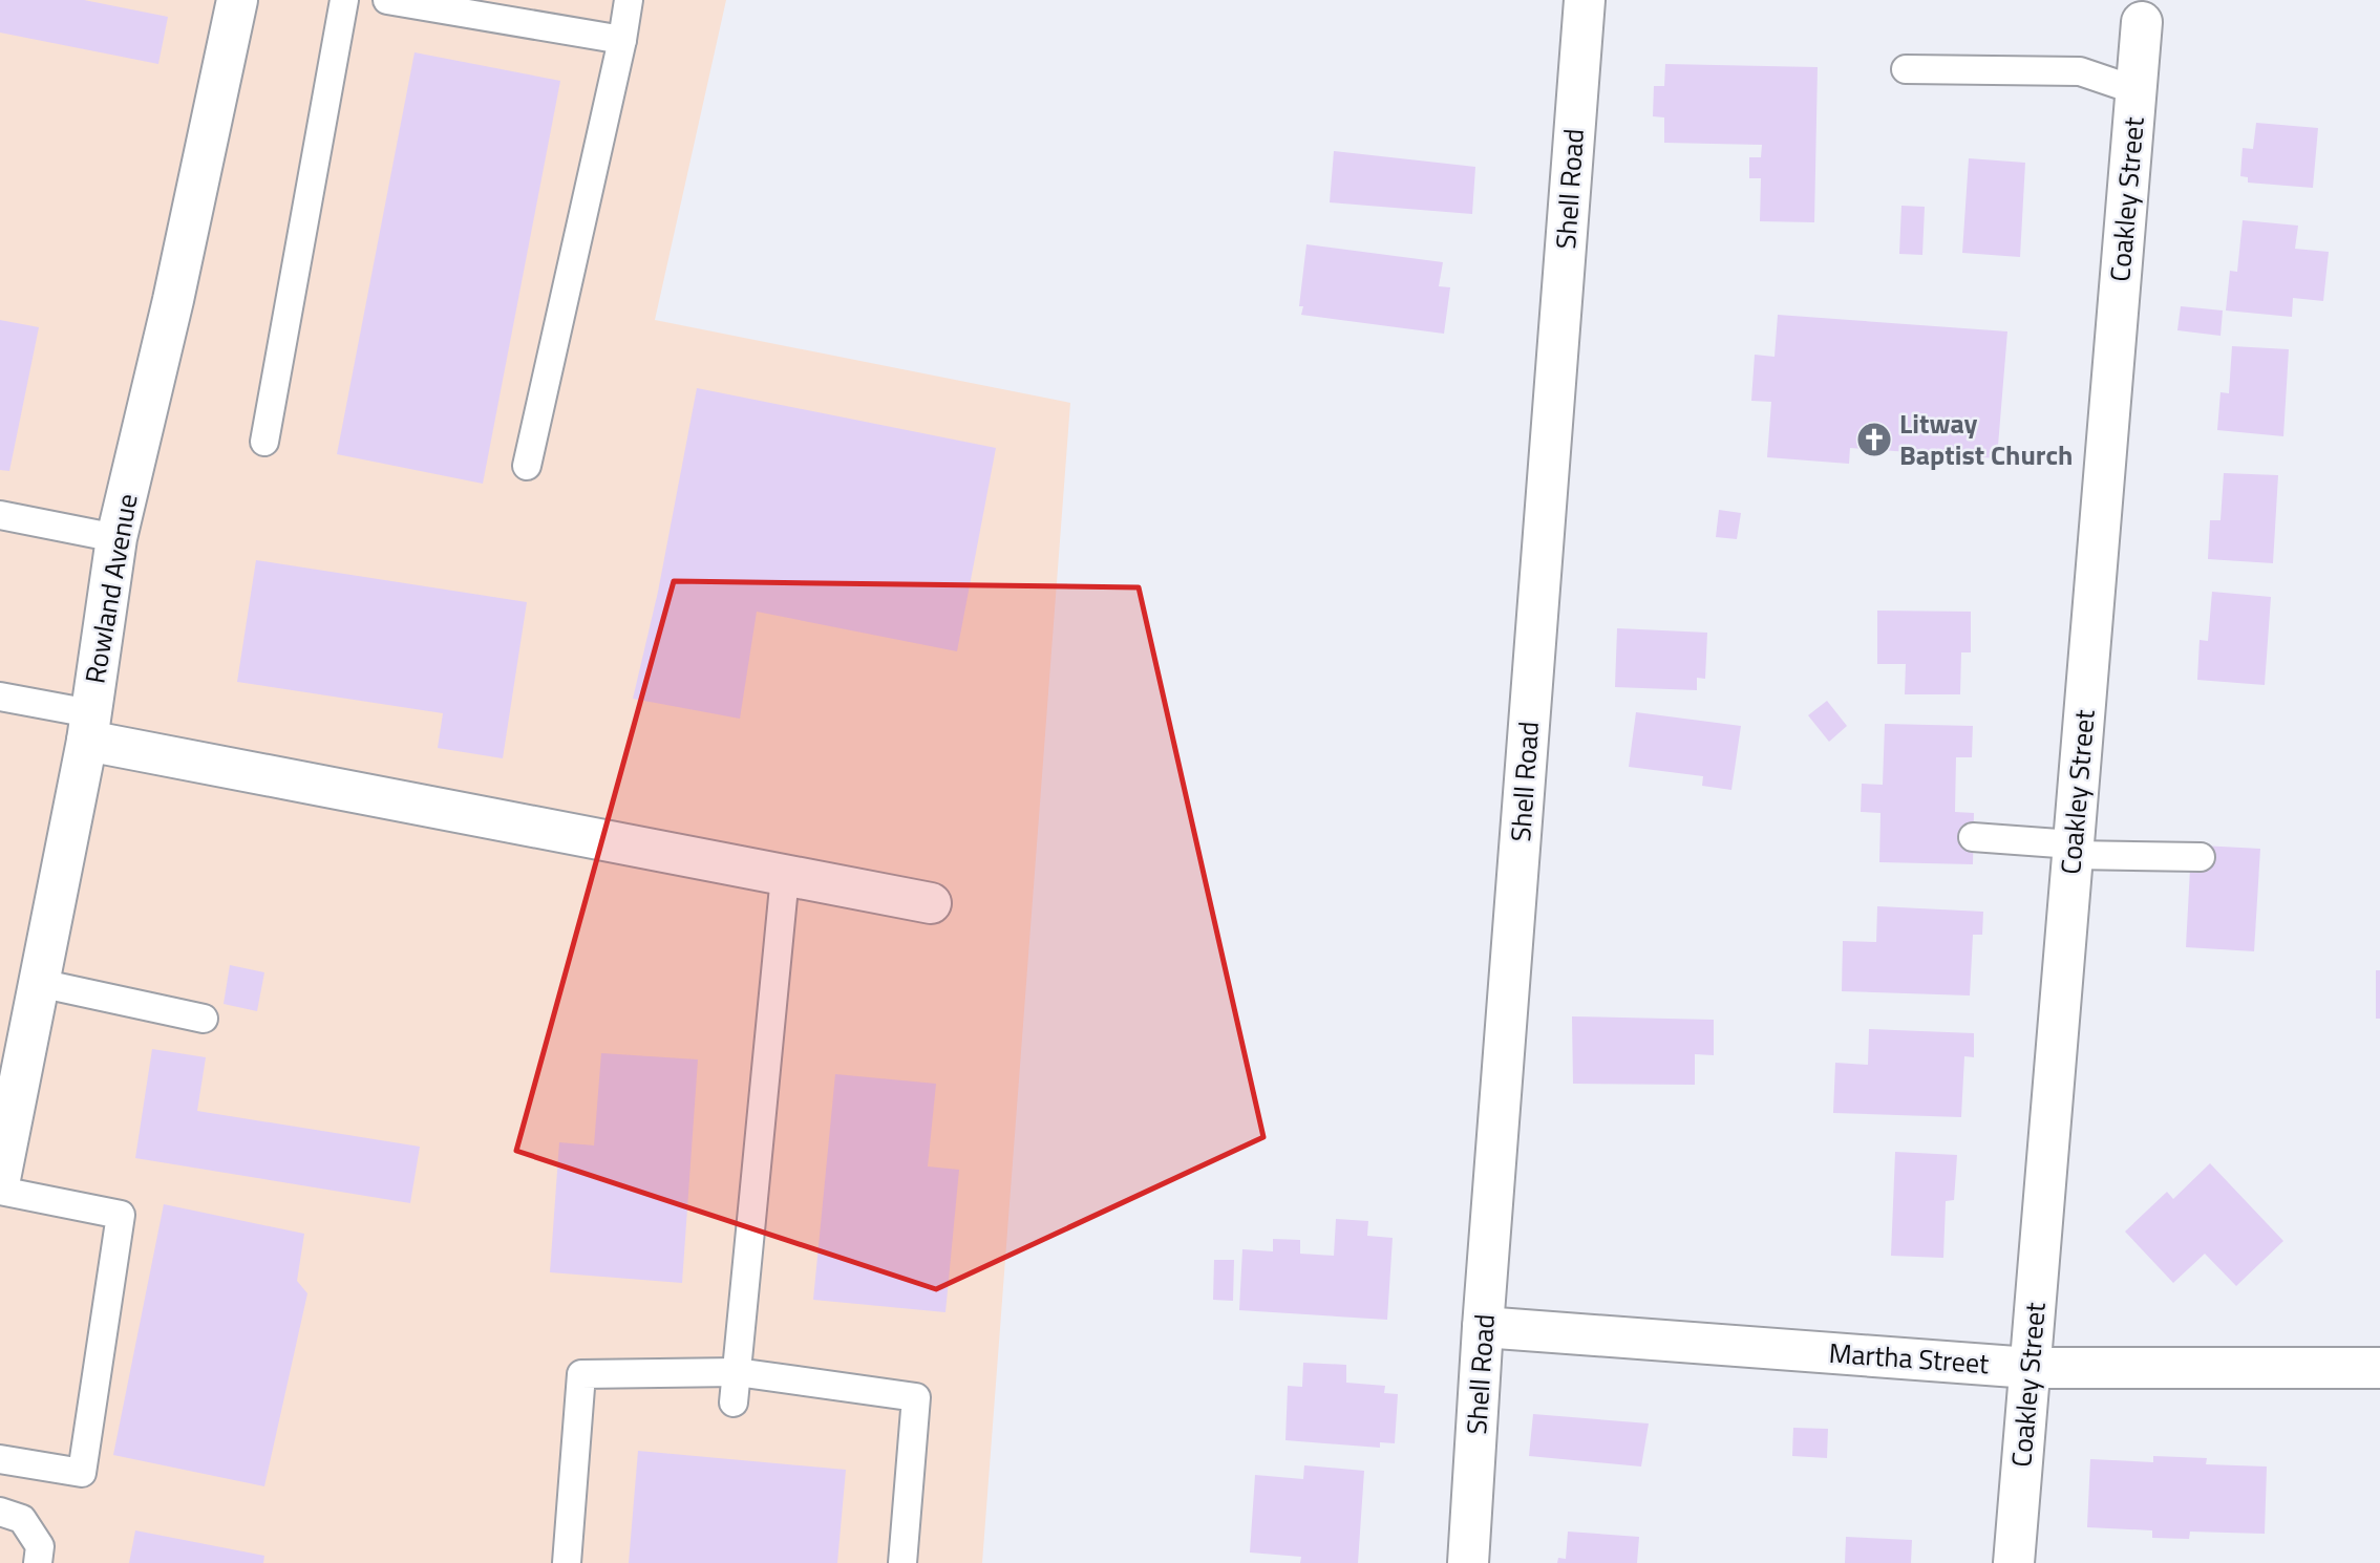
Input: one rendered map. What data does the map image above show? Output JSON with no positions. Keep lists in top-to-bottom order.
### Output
{
  "streets": {
    "street": [
      "Shell Road",
      "Coakley Street",
      "Rowland Avenue",
      "Martha Street"
    ]
  },
  "crossings": [
    ["Shell Road", "Martha Street"],
    ["Coakley Street", "Martha Street"]
  ],
  "places": {
    "church": ["Litway Baptist Church"]
  }
}
